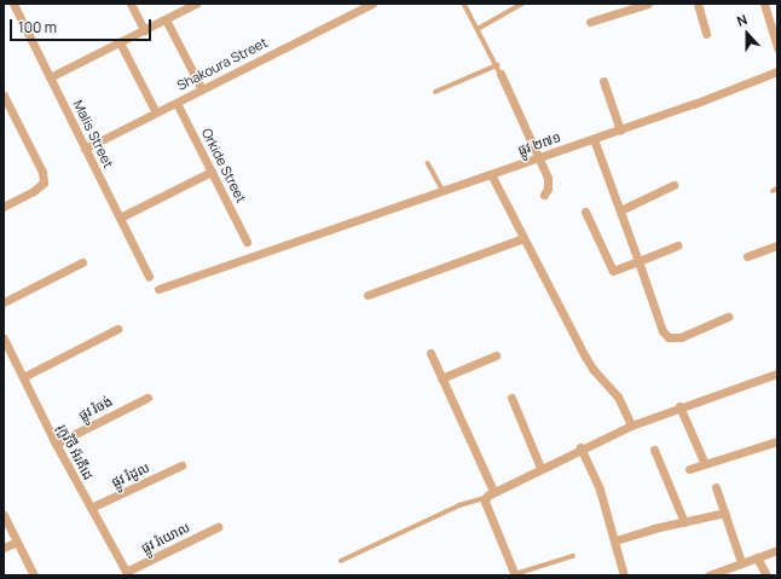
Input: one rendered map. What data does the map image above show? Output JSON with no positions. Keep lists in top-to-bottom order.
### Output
{
  "streets": {
    "street": [
      "Shakoura Street",
      "Malis Street",
      "ផ្លូវ ២៧១",
      "Orkide Street",
      "ផ្លូវ រំចង់",
      "រុក្ខវិថី អ័រគីដេ",
      "ផ្លូវ រំដូល",
      "ផ្លូវ រំយោល"
    ]
  },
  "crossings": [
    ["Shakoura Street", "Malis Street"],
    ["Shakoura Street", "Orkide Street"],
    ["ផ្លូវ រំចង់", "រុក្ខវិថី អ័រគីដេ"],
    ["រុក្ខវិថី អ័រគីដេ", "ផ្លូវ រំដូល"],
    ["រុក្ខវិថី អ័រគីដេ", "ផ្លូវ រំយោល"]
  ],
  "scale_bar": "100 m",
  "north": "top"
}
